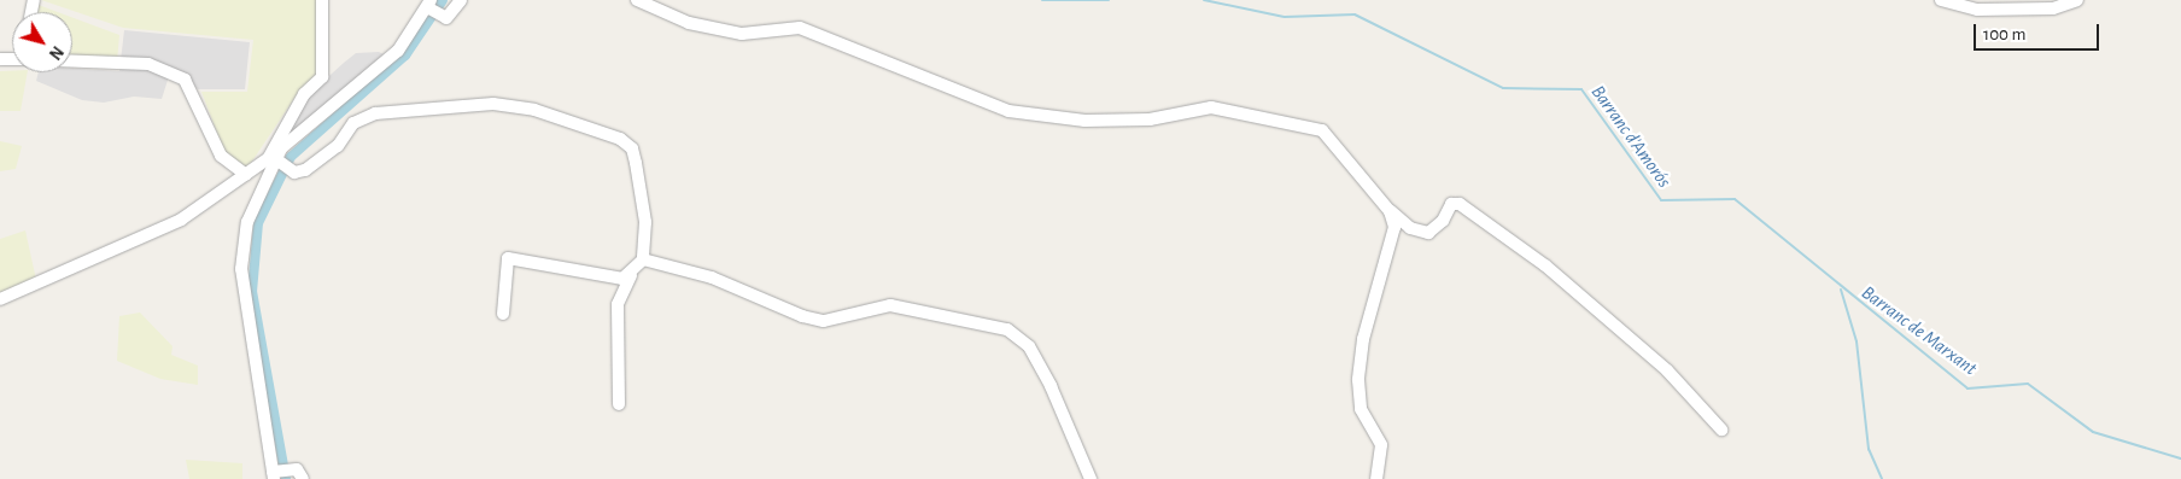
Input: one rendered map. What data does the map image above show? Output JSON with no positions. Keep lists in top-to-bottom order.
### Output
{
  "water": ["Barranc d'Amorós", "Barranc de Marxant"],
  "scale_bar": "100 m",
  "north": "bottom right"
}
